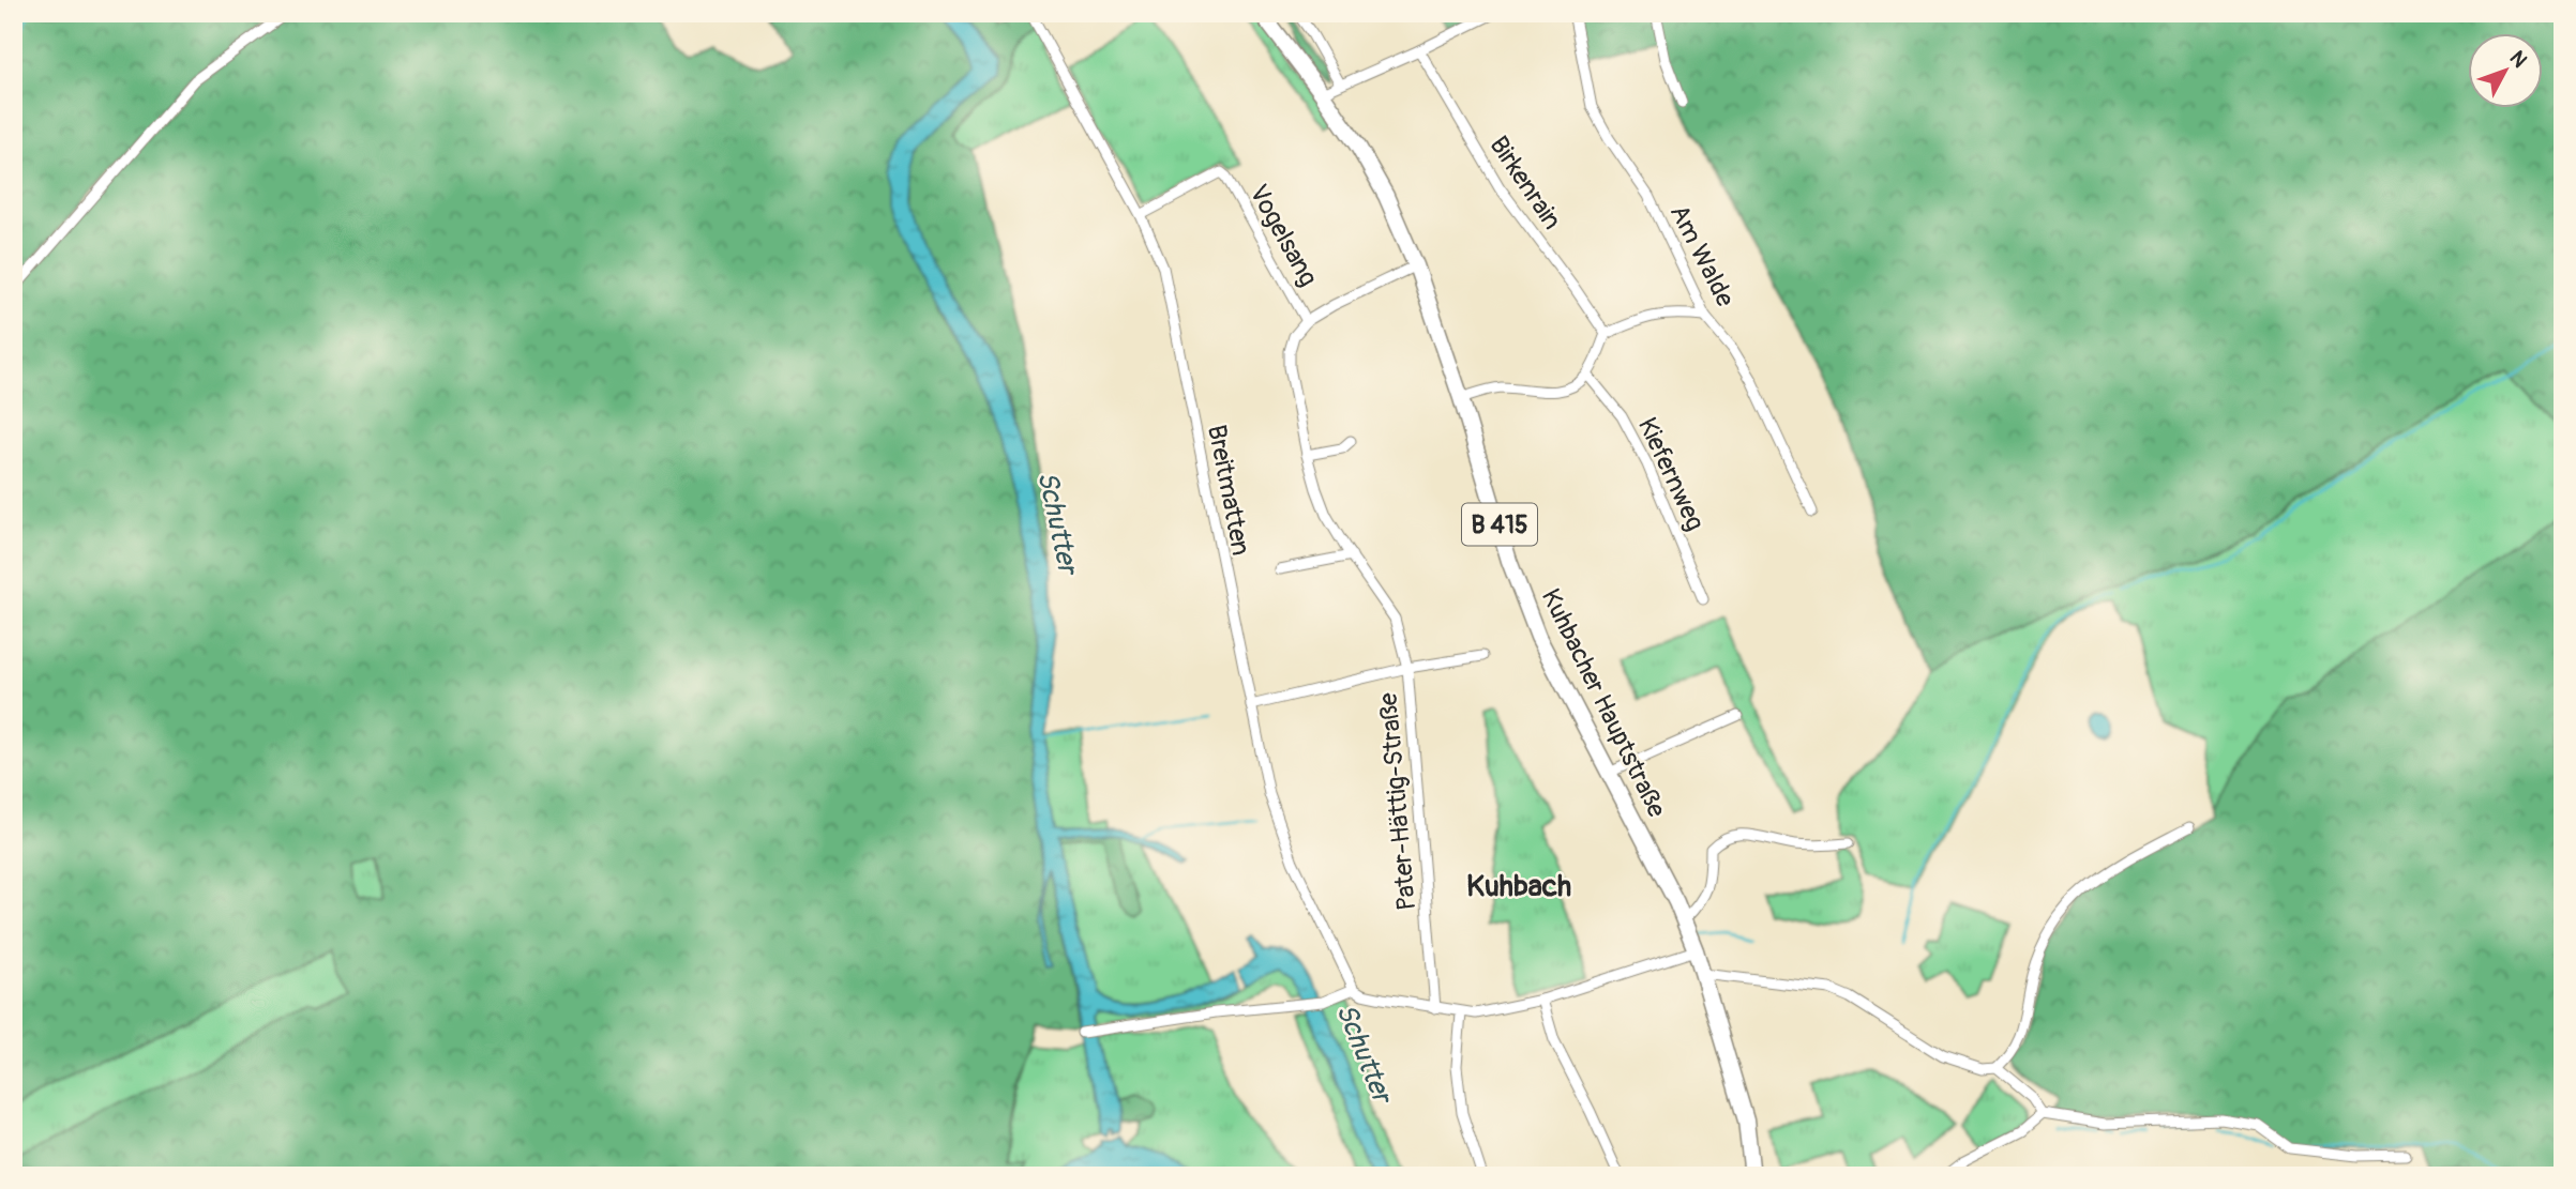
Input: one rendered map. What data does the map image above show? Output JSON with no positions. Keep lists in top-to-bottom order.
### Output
{
  "streets": {
    "main road": ["B 415", "Kuhbacher Hauptstraße"],
    "street": [
      "Birkenrain",
      "Vogelsang",
      "Am Walde",
      "Kiefernweg",
      "Breitmatten",
      "Pater-Hättig-Straße"
    ]
  },
  "crossings": [
    ["Vogelsang", "Breitmatten"],
    ["B 415", "Kuhbacher Hauptstraße"]
  ],
  "districts": ["Kuhbach"],
  "water": ["Schutter"],
  "north": "top right"
}
